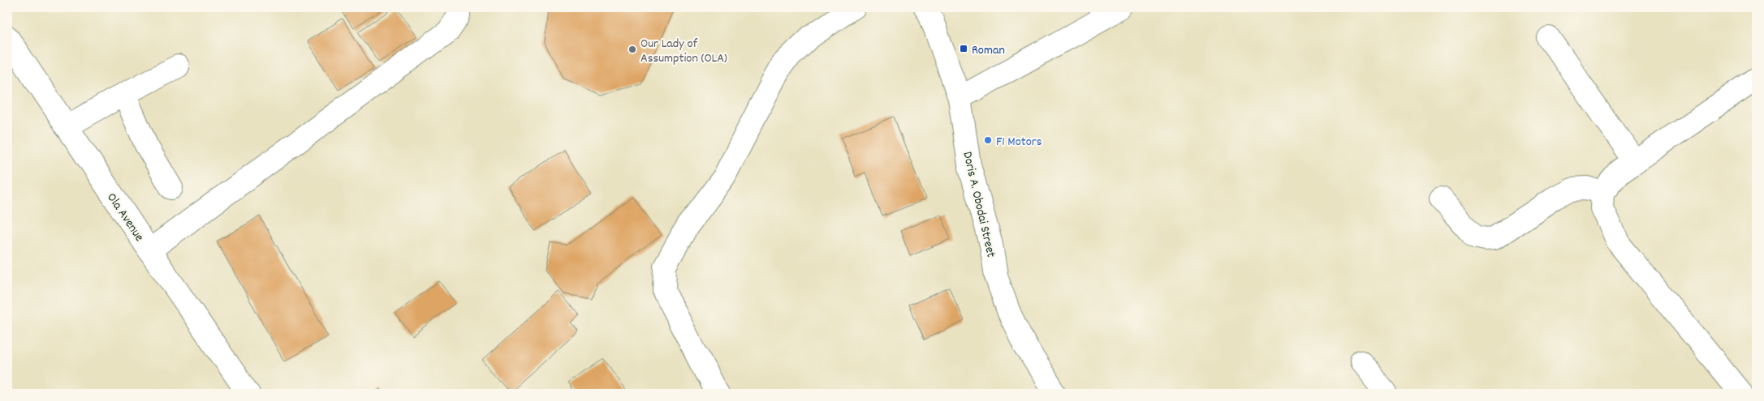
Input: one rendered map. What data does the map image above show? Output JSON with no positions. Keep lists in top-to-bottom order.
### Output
{
  "streets": {
    "street": ["Doris A. Obodai Street", "Ola Avenue"]
  },
  "places": {
    "transit": ["Roman"],
    "other": ["Our Lady of Assumption (OLA)", "F1 Motors"]
  }
}
